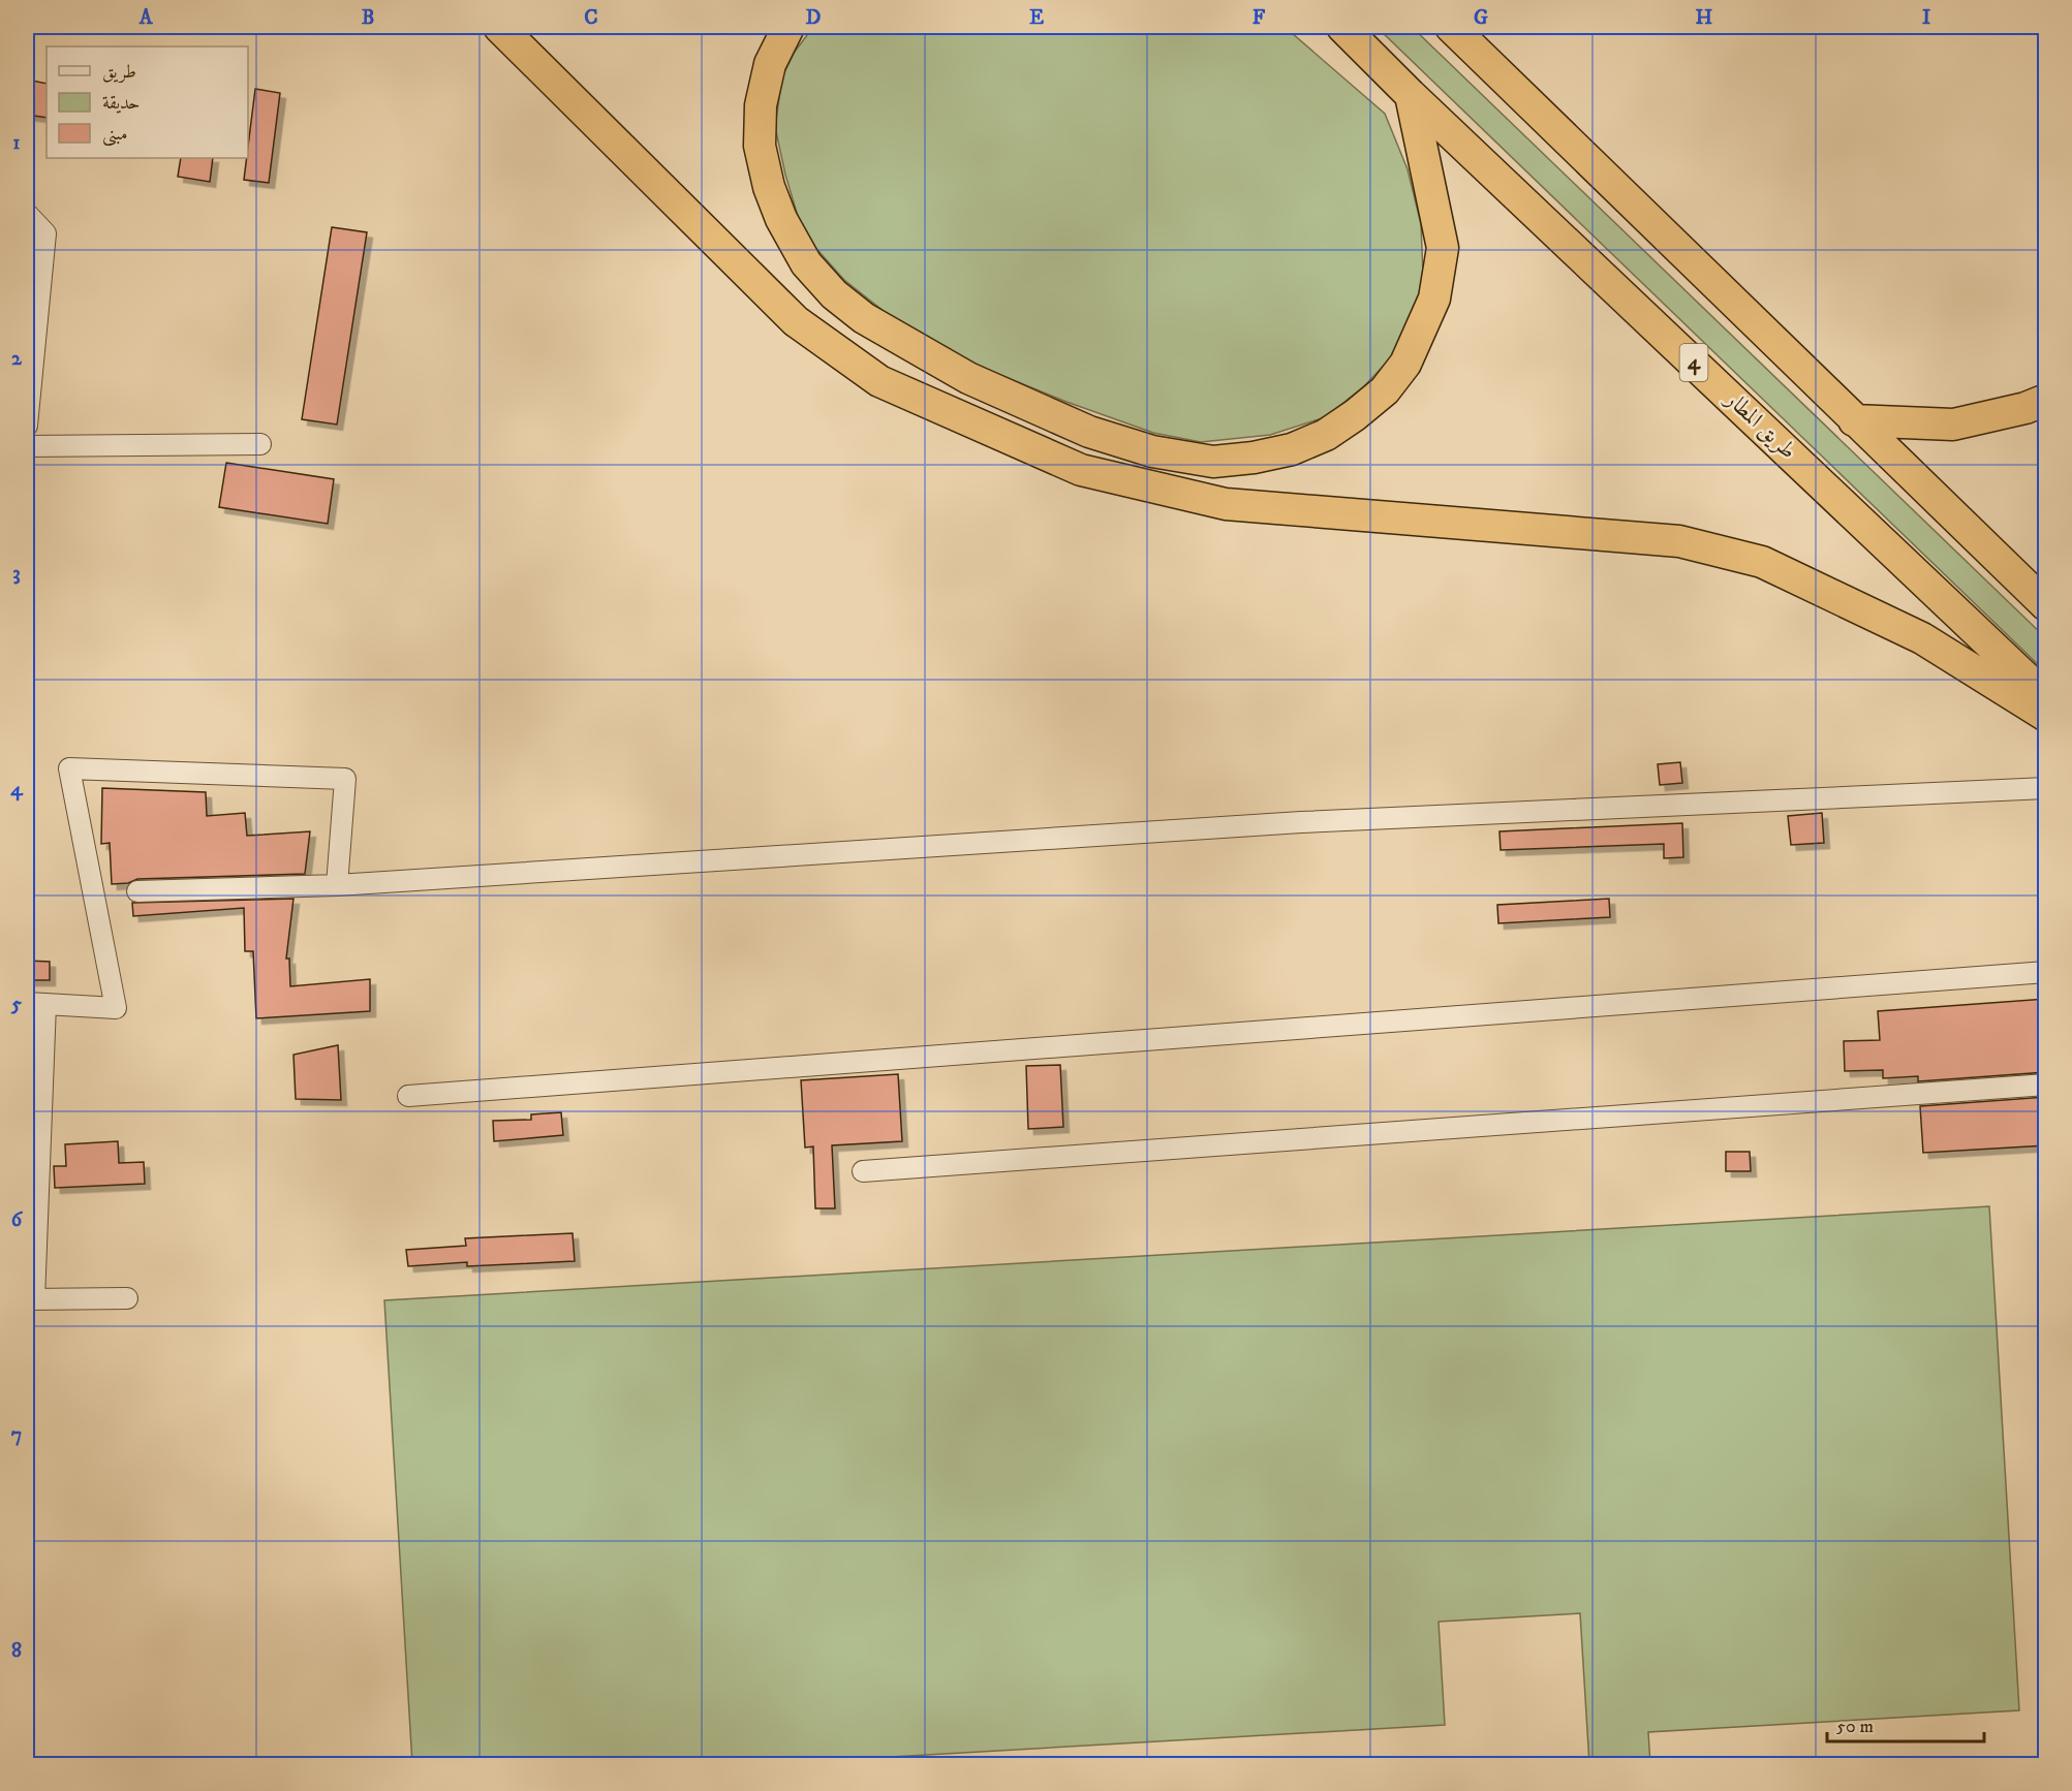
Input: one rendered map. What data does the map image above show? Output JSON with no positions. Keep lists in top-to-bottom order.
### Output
{
  "streets": {
    "highway": ["4", "طريق المطار"]
  },
  "legend": ["طريق", "حديقة", "مبنى"],
  "scale_bar": "50 m",
  "grid": {
    "columns": [
      "A",
      "B",
      "C",
      "D",
      "E",
      "F",
      "G",
      "H",
      "I"
    ],
    "rows": [
      "1",
      "2",
      "3",
      "4",
      "5",
      "6",
      "7",
      "8"
    ]
  }
}
